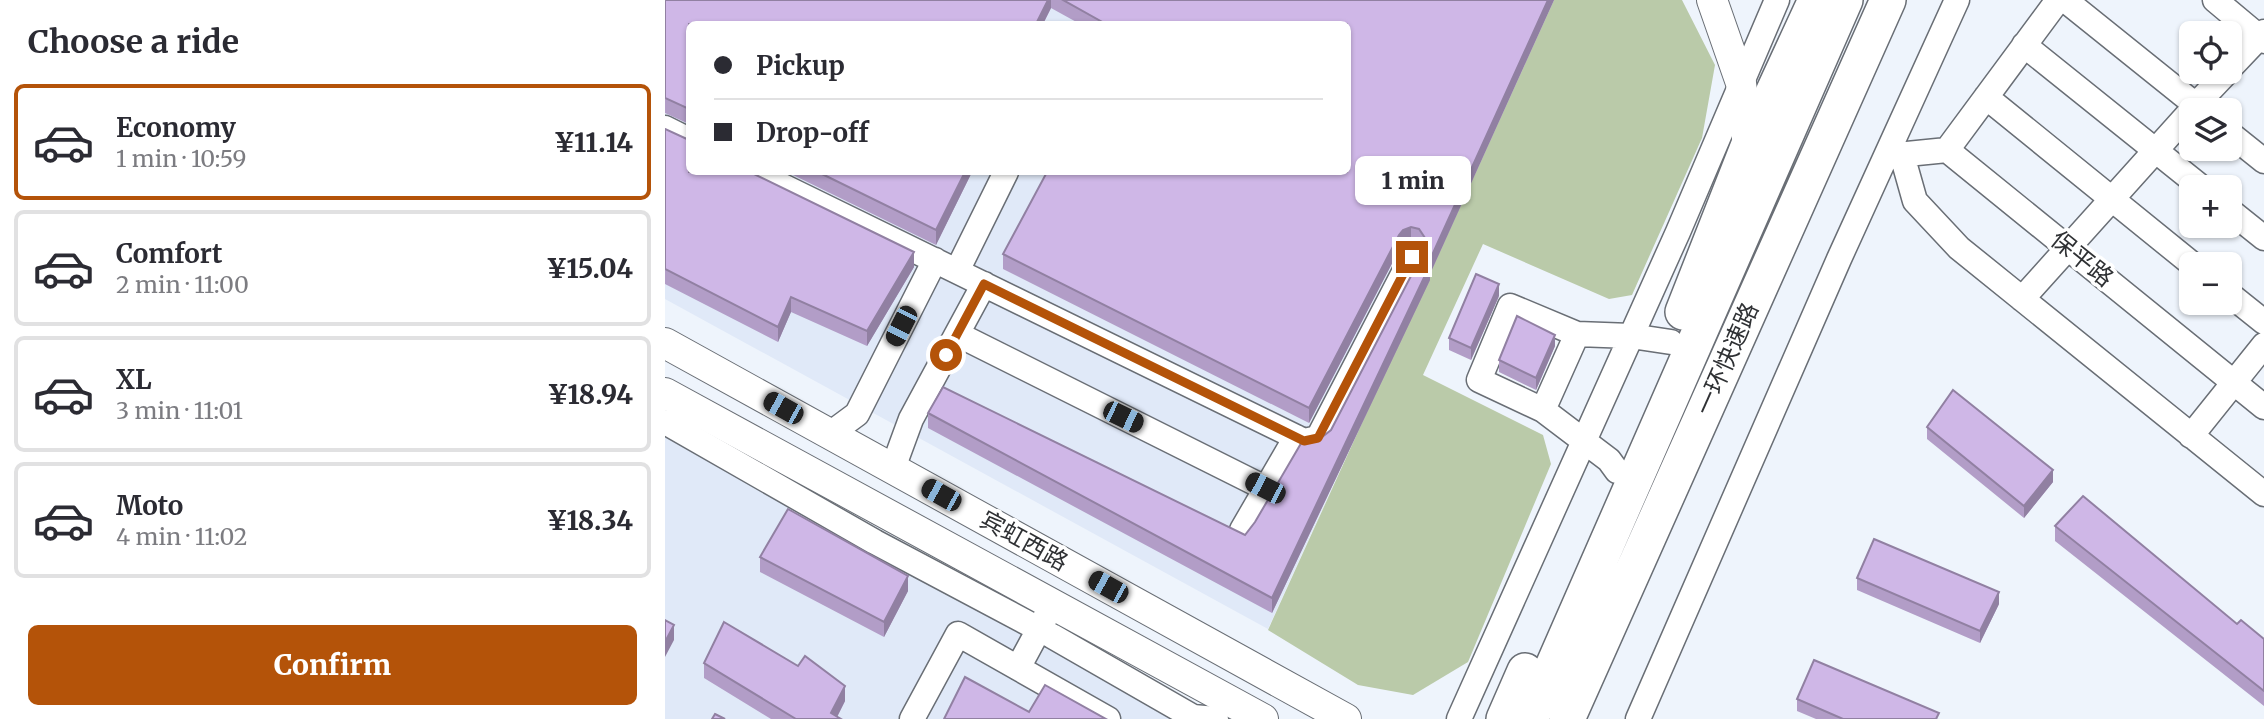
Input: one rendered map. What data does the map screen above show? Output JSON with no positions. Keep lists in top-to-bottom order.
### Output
{
  "streets": {
    "highway": ["一环快速路"],
    "main road": ["宾虹西路"],
    "street": ["保平路"]
  },
  "page": {
    "heading": "Choose a ride",
    "map_buttons": ["+", "−"],
    "banner": ["Pickup", "Drop-off"],
    "list": [
      {
        "name": "Economy",
        "note": "1 min · 10:59",
        "value": "¥11.14"
      },
      {
        "name": "Comfort",
        "note": "2 min · 11:00",
        "value": "¥15.04"
      },
      {
        "name": "XL",
        "note": "3 min · 11:01",
        "value": "¥18.94"
      },
      {
        "name": "Moto",
        "note": "4 min · 11:02",
        "value": "¥18.34"
      }
    ],
    "bubble": "1 min",
    "buttons": "Confirm"
  }
}
